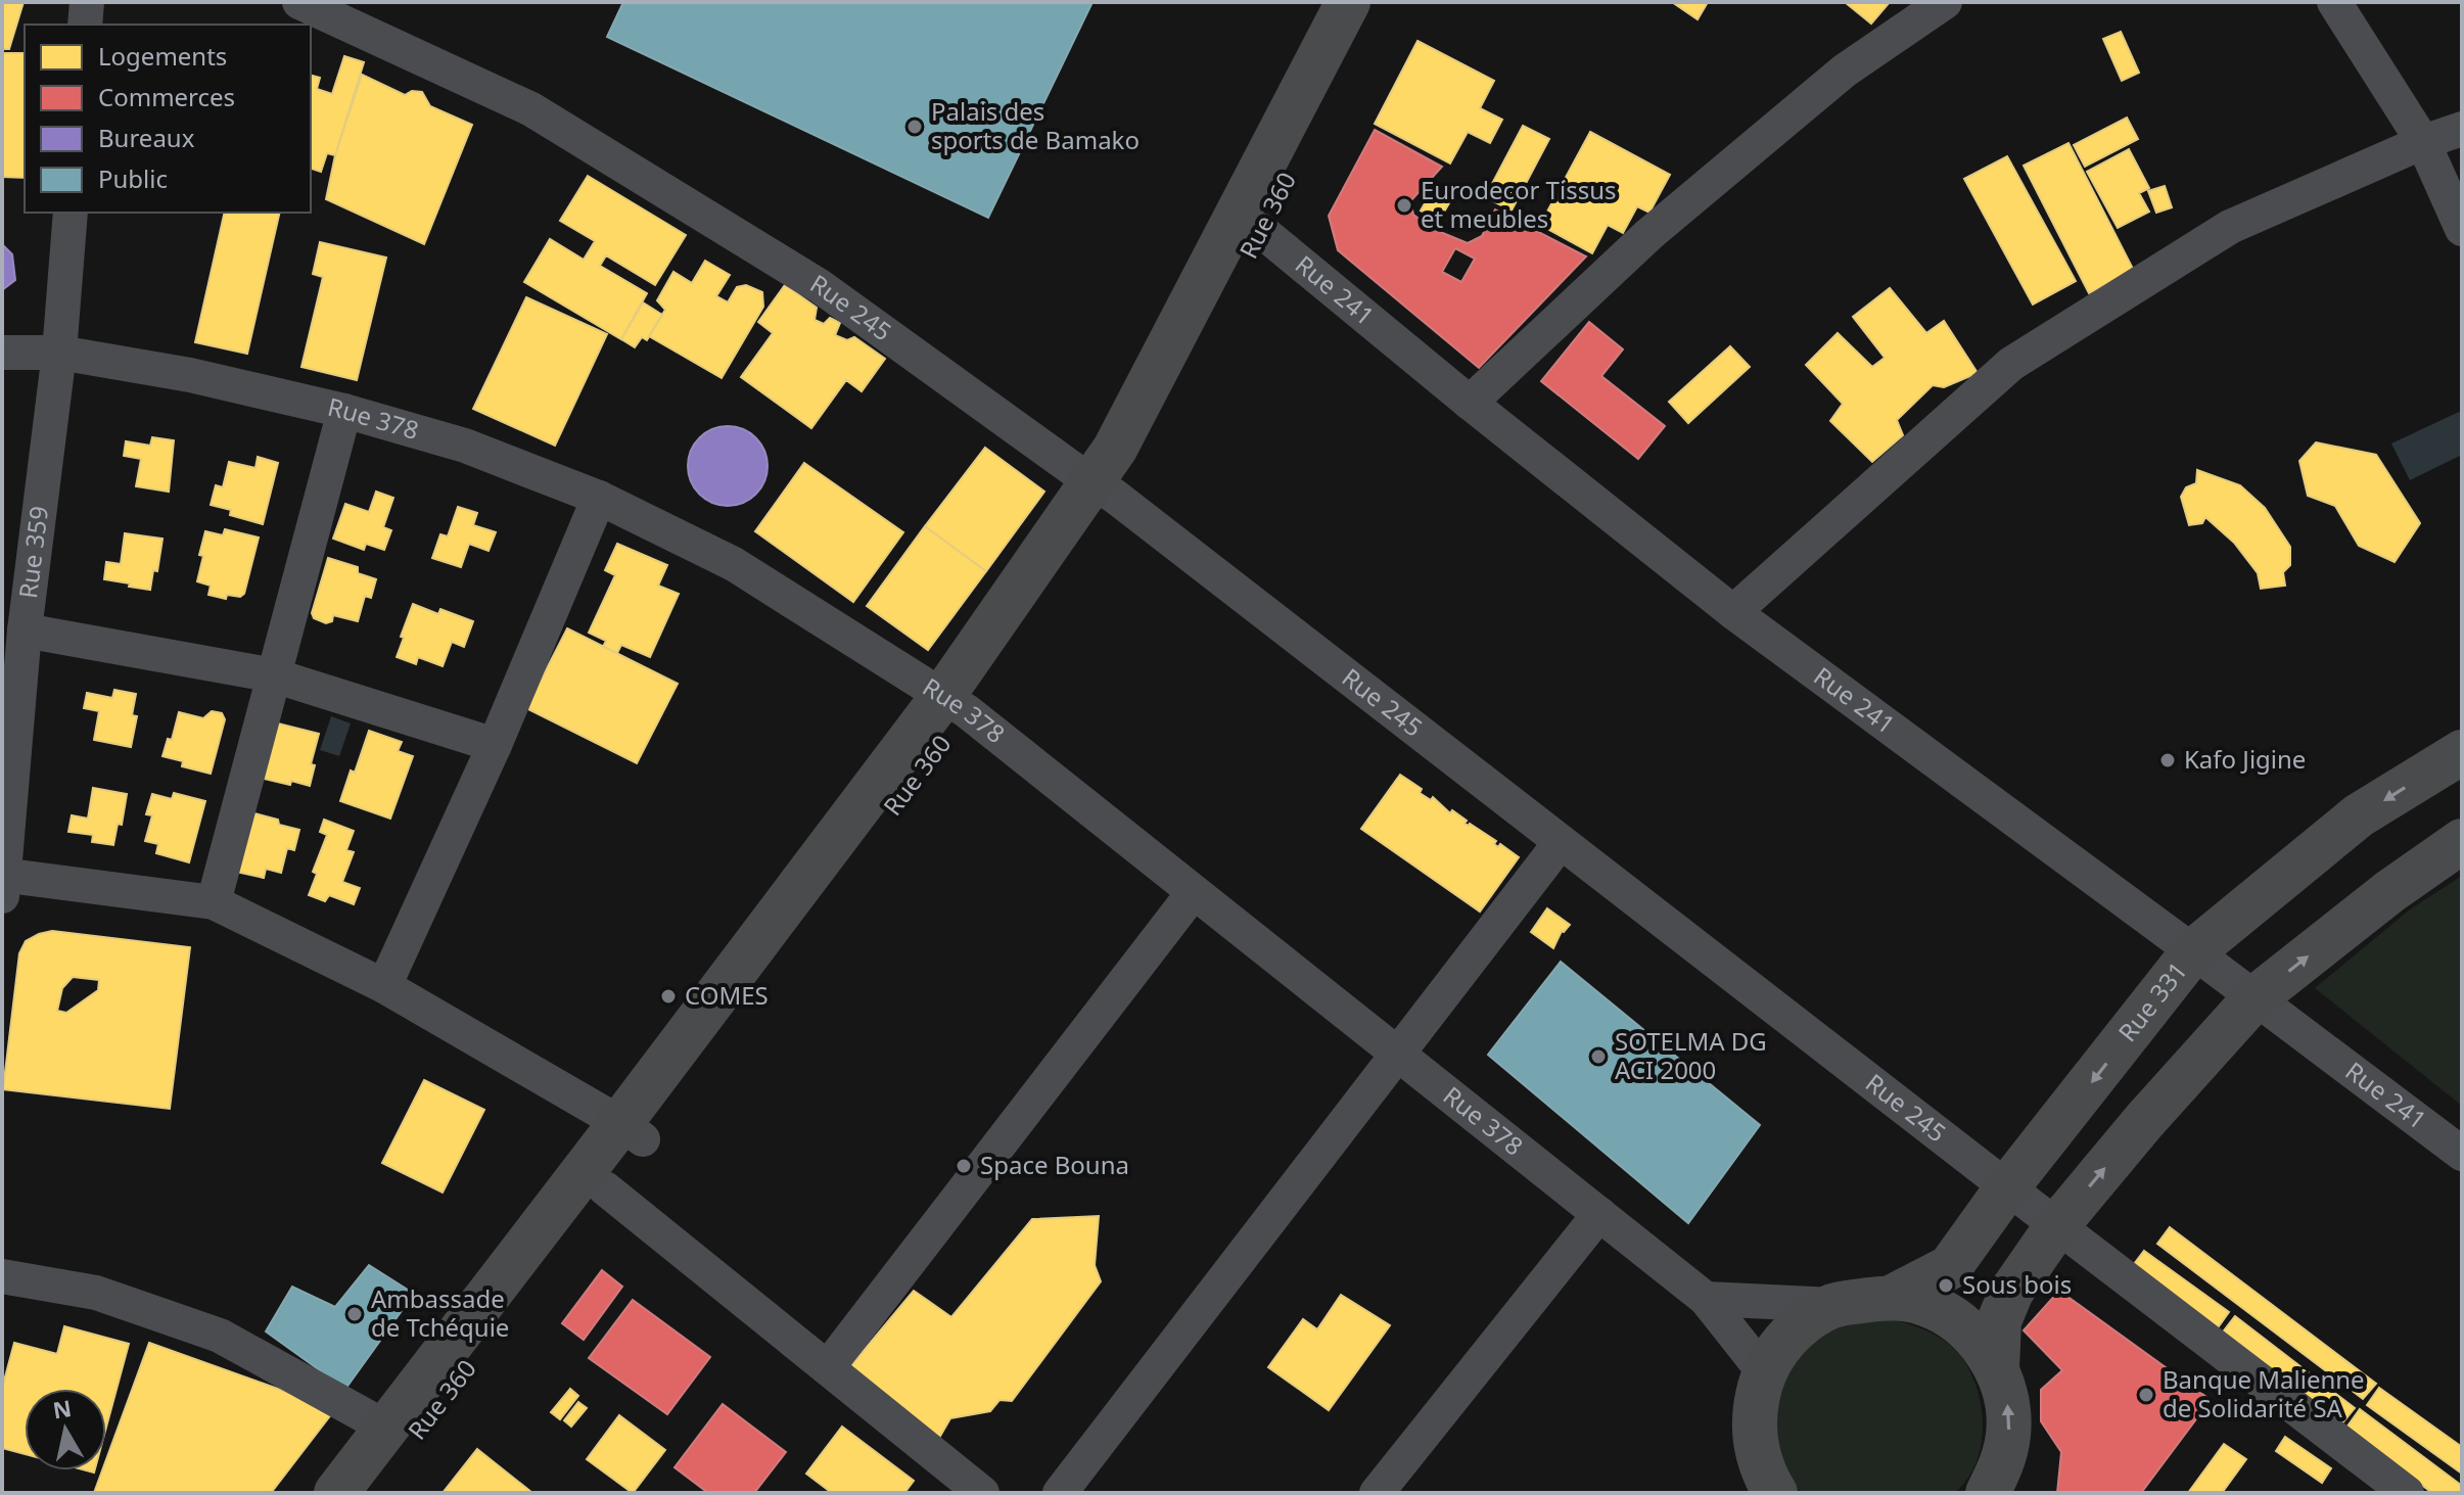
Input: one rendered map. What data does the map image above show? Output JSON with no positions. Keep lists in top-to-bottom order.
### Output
{
  "streets": {
    "main road": ["Rue 360", "Rue 331"],
    "street": [
      "Rue 241",
      "Rue 245",
      "Rue 378",
      "Rue 359"
    ]
  },
  "crossings": [
    ["Rue 360", "Rue 241"],
    ["Rue 360", "Rue 245"],
    ["Rue 360", "Rue 378"],
    ["Rue 241", "Rue 331"],
    ["Rue 245", "Rue 331"],
    ["Rue 378", "Rue 359"]
  ],
  "places": [
    "Palais des sports de Bamako",
    "Eurodecor Tissus et meubles",
    "Kafo Jigine",
    "COMES",
    "SOTELMA DG ACI 2000",
    "Space Bouna",
    "Sous bois",
    "Ambassade de Tchéquie",
    "Banque Malienne de Solidarité SA"
  ],
  "legend": [
    "Logements",
    "Commerces",
    "Bureaux",
    "Public"
  ],
  "north": "top"
}
